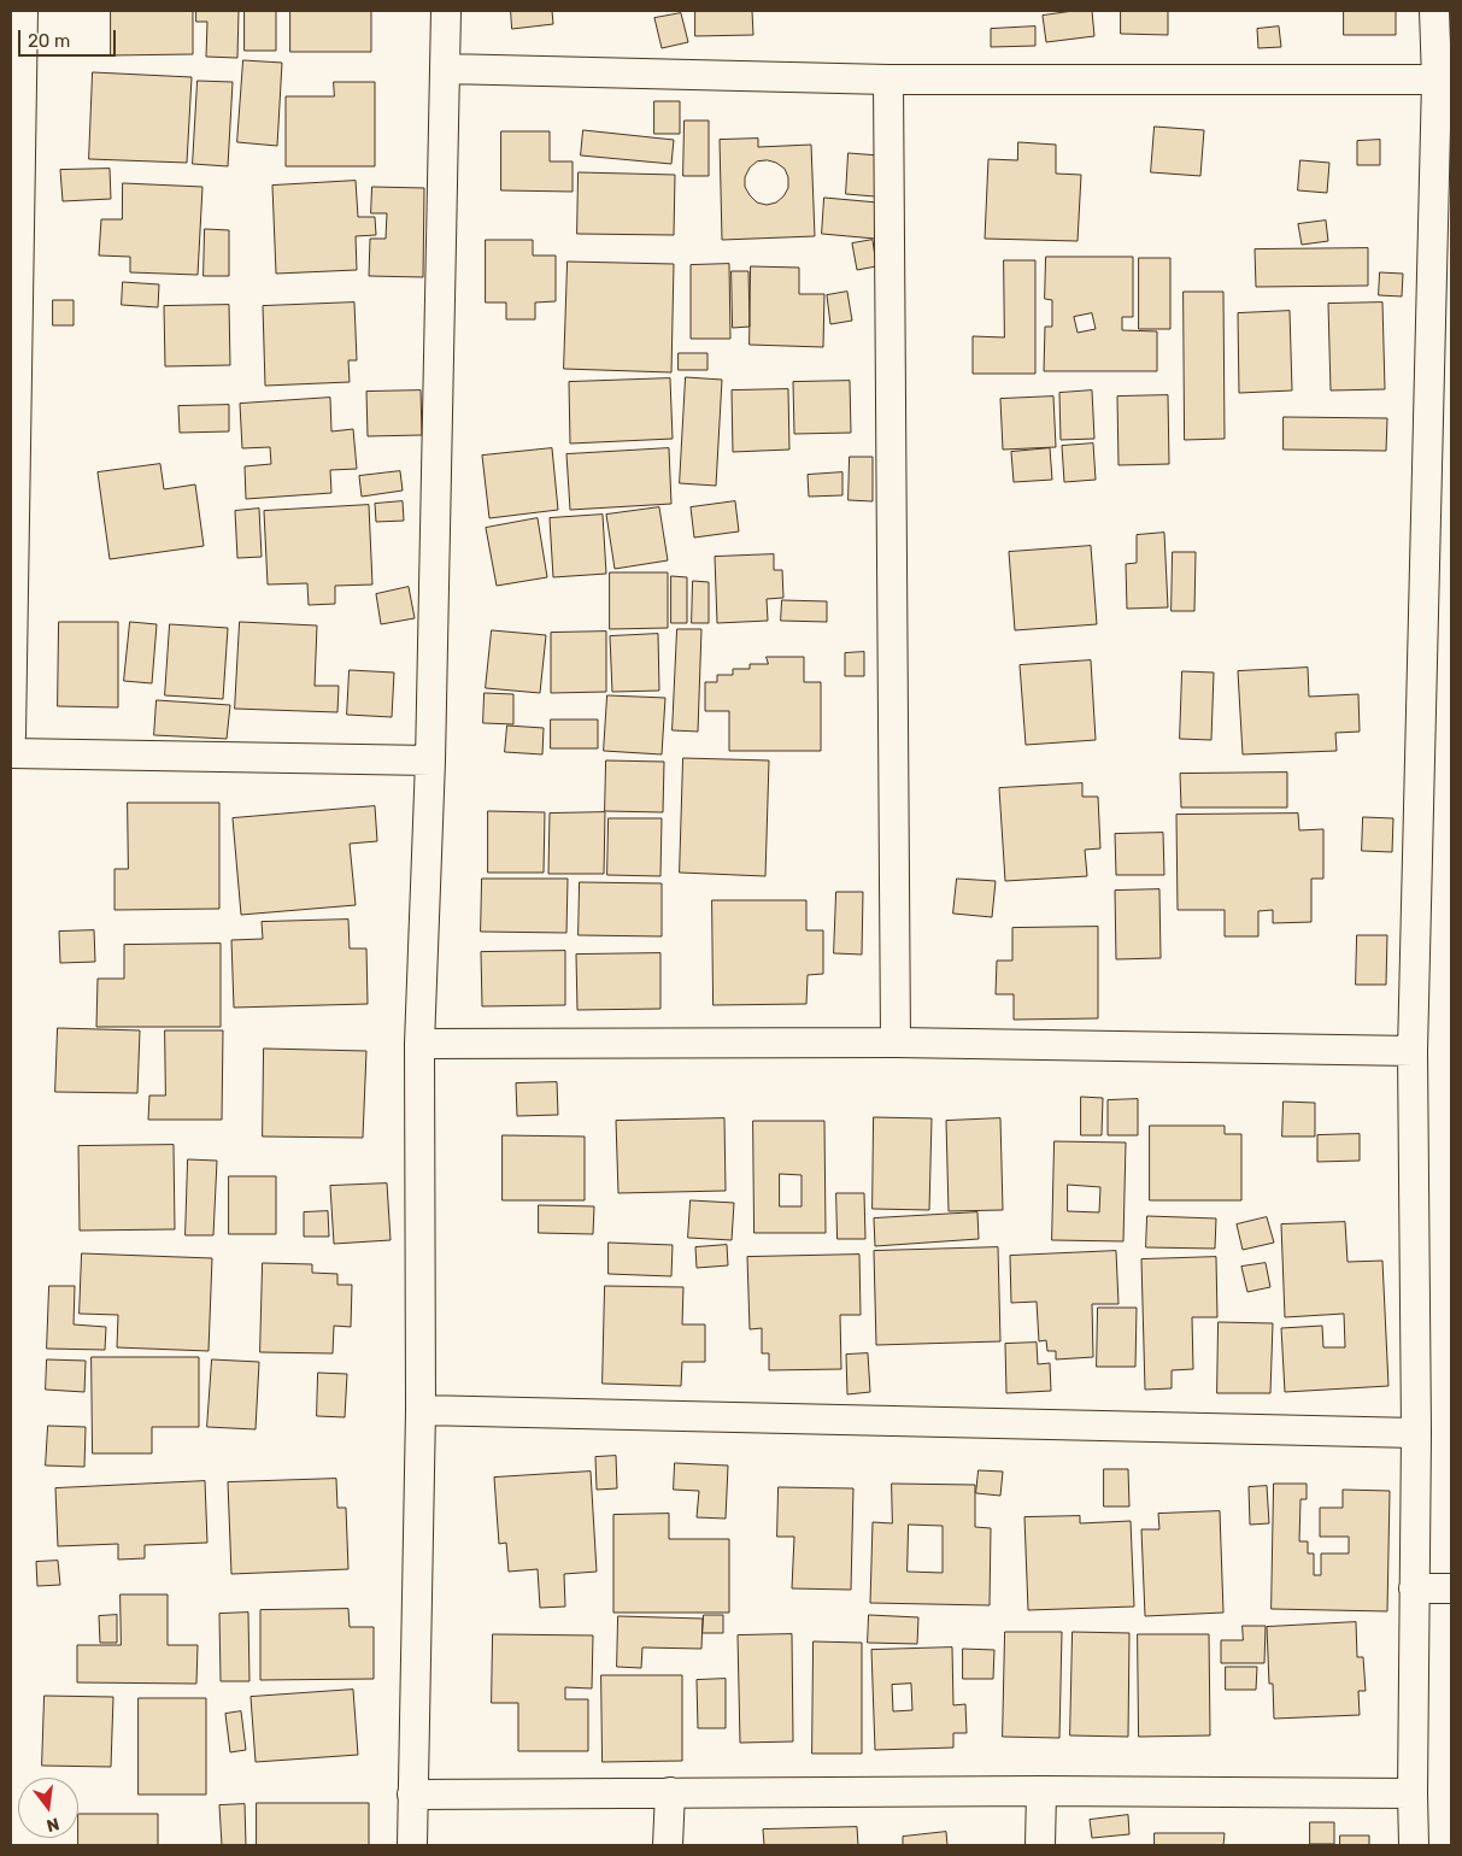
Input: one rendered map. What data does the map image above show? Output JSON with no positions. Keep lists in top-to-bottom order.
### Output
{
  "scale_bar": "20 m",
  "north": "bottom"
}
